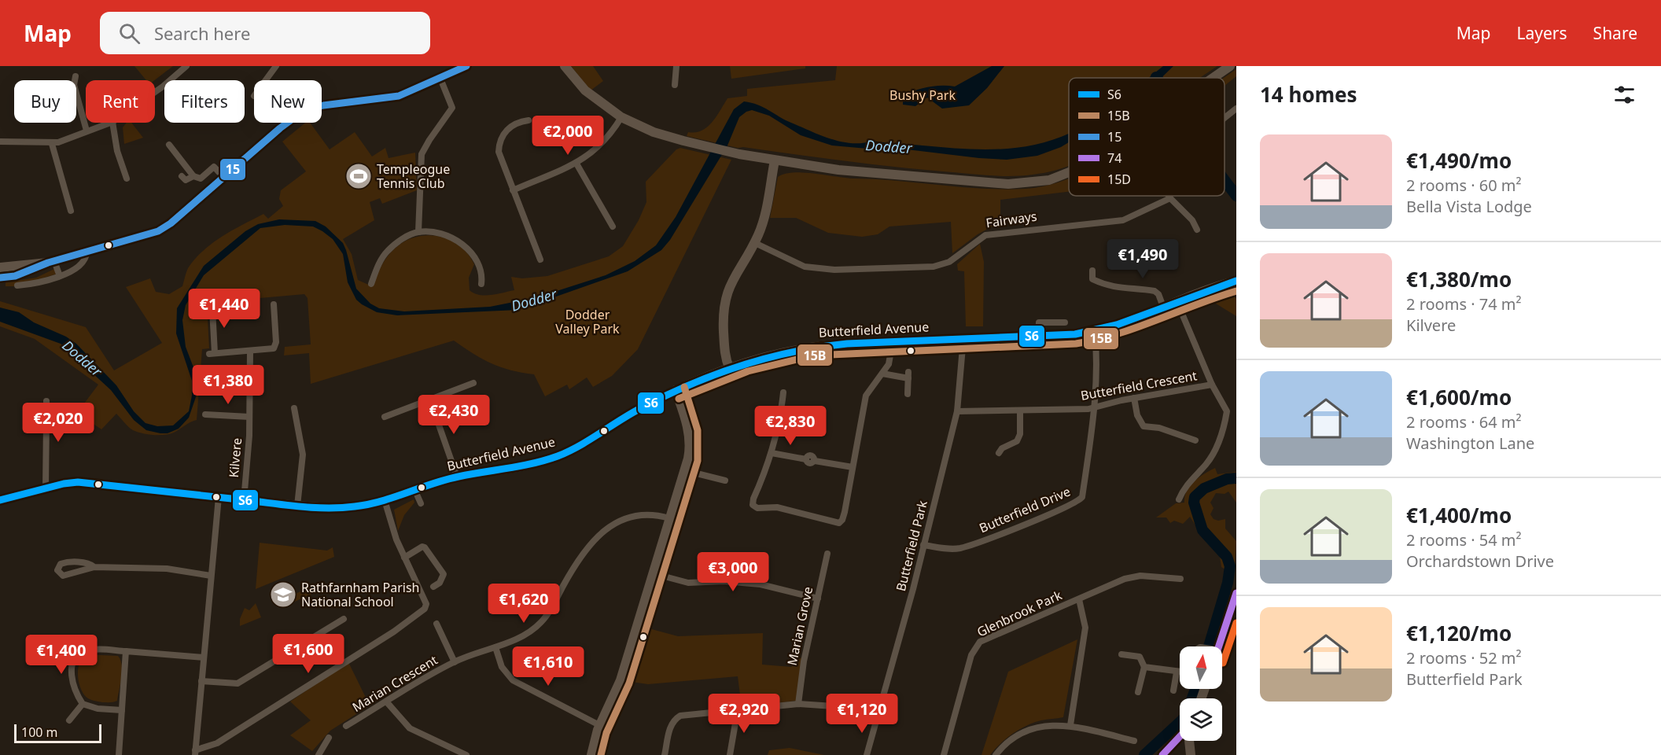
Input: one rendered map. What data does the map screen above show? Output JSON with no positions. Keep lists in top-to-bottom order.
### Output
{
  "streets": {
    "main road": ["Butterfield Avenue"],
    "street": [
      "Fairways",
      "Butterfield Crescent",
      "Kilvere",
      "Butterfield Drive",
      "Butterfield Park",
      "Glenbrook Park",
      "Marian Grove",
      "Marian Crescent"
    ]
  },
  "crossings": [
    ["Butterfield Avenue", "Kilvere"],
    ["Butterfield Avenue", "Butterfield Drive"],
    ["Butterfield Avenue", "Butterfield Park"],
    ["Butterfield Crescent", "Butterfield Drive"],
    ["Butterfield Crescent", "Butterfield Park"],
    ["Butterfield Drive", "Butterfield Park"]
  ],
  "water": ["Dodder"],
  "parks": ["Bushy Park", "Dodder Valley Park"],
  "places": {
    "sports": ["Templeogue Tennis Club"],
    "school or university": ["Rathfarnham Parish National School"]
  },
  "lines": [
    "transit line 15",
    "transit line S6",
    "transit line 15B",
    "transit line 74",
    "transit line 15D"
  ],
  "legend": [
    "S6",
    "15B",
    "15",
    "74",
    "15D"
  ],
  "scale_bar": "100 m",
  "north": "top",
  "page": {
    "header": "Map",
    "search": "Search here",
    "nav": ["Map", "Layers", "Share"],
    "heading": "14 homes",
    "chip": [
      "Buy",
      "Rent",
      "Filters",
      "New"
    ],
    "price": [
      "€2,000",
      "€1,490",
      "€1,440",
      "€1,380",
      "€2,430",
      "€2,020",
      "€2,830",
      "€3,000",
      "€1,620",
      "€1,600",
      "€1,400",
      "€1,610",
      "€2,920",
      "€1,120"
    ],
    "list": [
      {
        "name": "€1,490/mo",
        "note": "2 rooms · 60 m² · Bella Vista Lodge"
      },
      {
        "name": "€1,380/mo",
        "note": "2 rooms · 74 m² · Kilvere"
      },
      {
        "name": "€1,600/mo",
        "note": "2 rooms · 64 m² · Washington Lane"
      },
      {
        "name": "€1,400/mo",
        "note": "2 rooms · 54 m² · Orchardstown Drive"
      },
      {
        "name": "€1,120/mo",
        "note": "2 rooms · 52 m² · Butterfield Park"
      }
    ],
    "scale": "100 m"
  }
}
